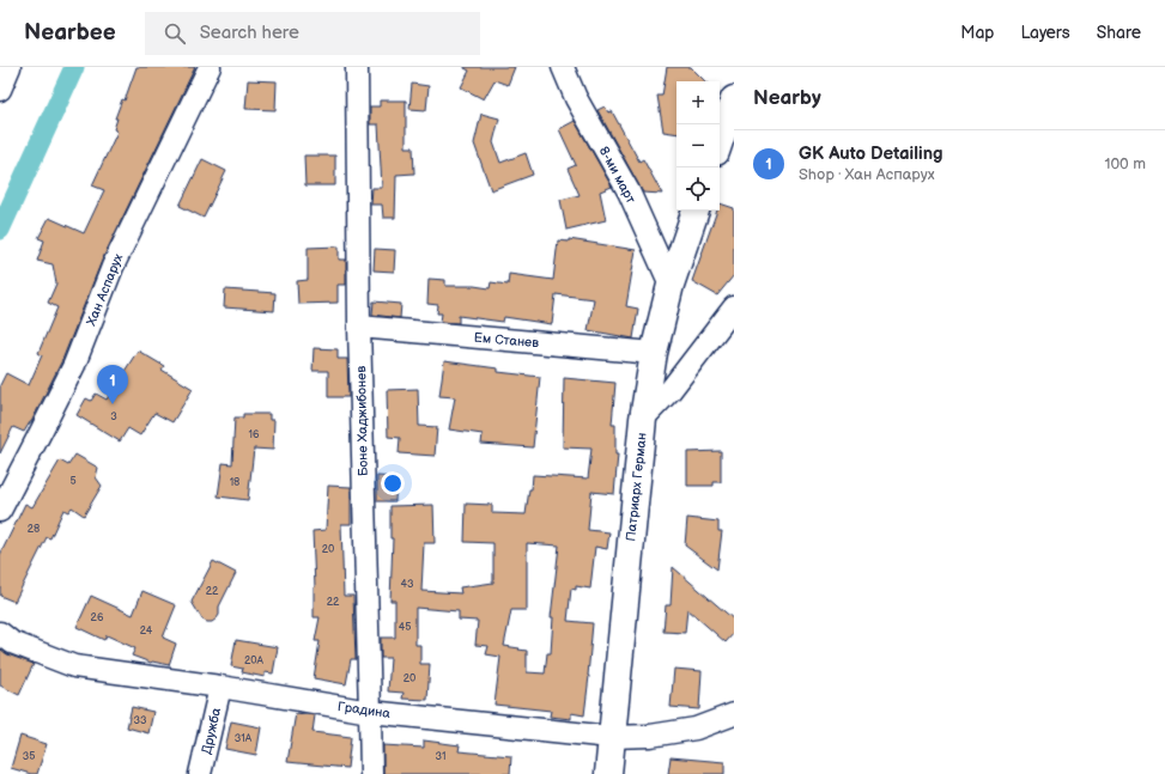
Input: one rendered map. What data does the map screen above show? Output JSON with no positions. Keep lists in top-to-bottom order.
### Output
{
  "streets": {
    "street": [
      "8-ми март",
      "Хан Аспарух",
      "Ем Станев",
      "Боне Хаджибонев",
      "Патриарх Герман",
      "Градина",
      "Дружба"
    ]
  },
  "crossings": [
    ["8-ми март", "Патриарх Герман"],
    ["Ем Станев", "Боне Хаджибонев"],
    ["Ем Станев", "Патриарх Герман"],
    ["Боне Хаджибонев", "Градина"],
    ["Патриарх Герман", "Градина"],
    ["Градина", "Дружба"]
  ],
  "house_numbers": [
    "3",
    "16",
    "5",
    "18",
    "28",
    "20",
    "43",
    "22",
    "22",
    "26",
    "45",
    "24",
    "20А",
    "20",
    "33",
    "31А",
    "35",
    "31"
  ],
  "page": {
    "header": "Nearbee",
    "search": "Search here",
    "nav": ["Map", "Layers", "Share"],
    "heading": "Nearby",
    "map_buttons": ["+", "−"],
    "list": [
      {
        "mark": "1",
        "name": "GK Auto Detailing",
        "note": "Shop · Хан Аспарух",
        "value": "100 m"
      }
    ],
    "pins": "1"
  }
}
